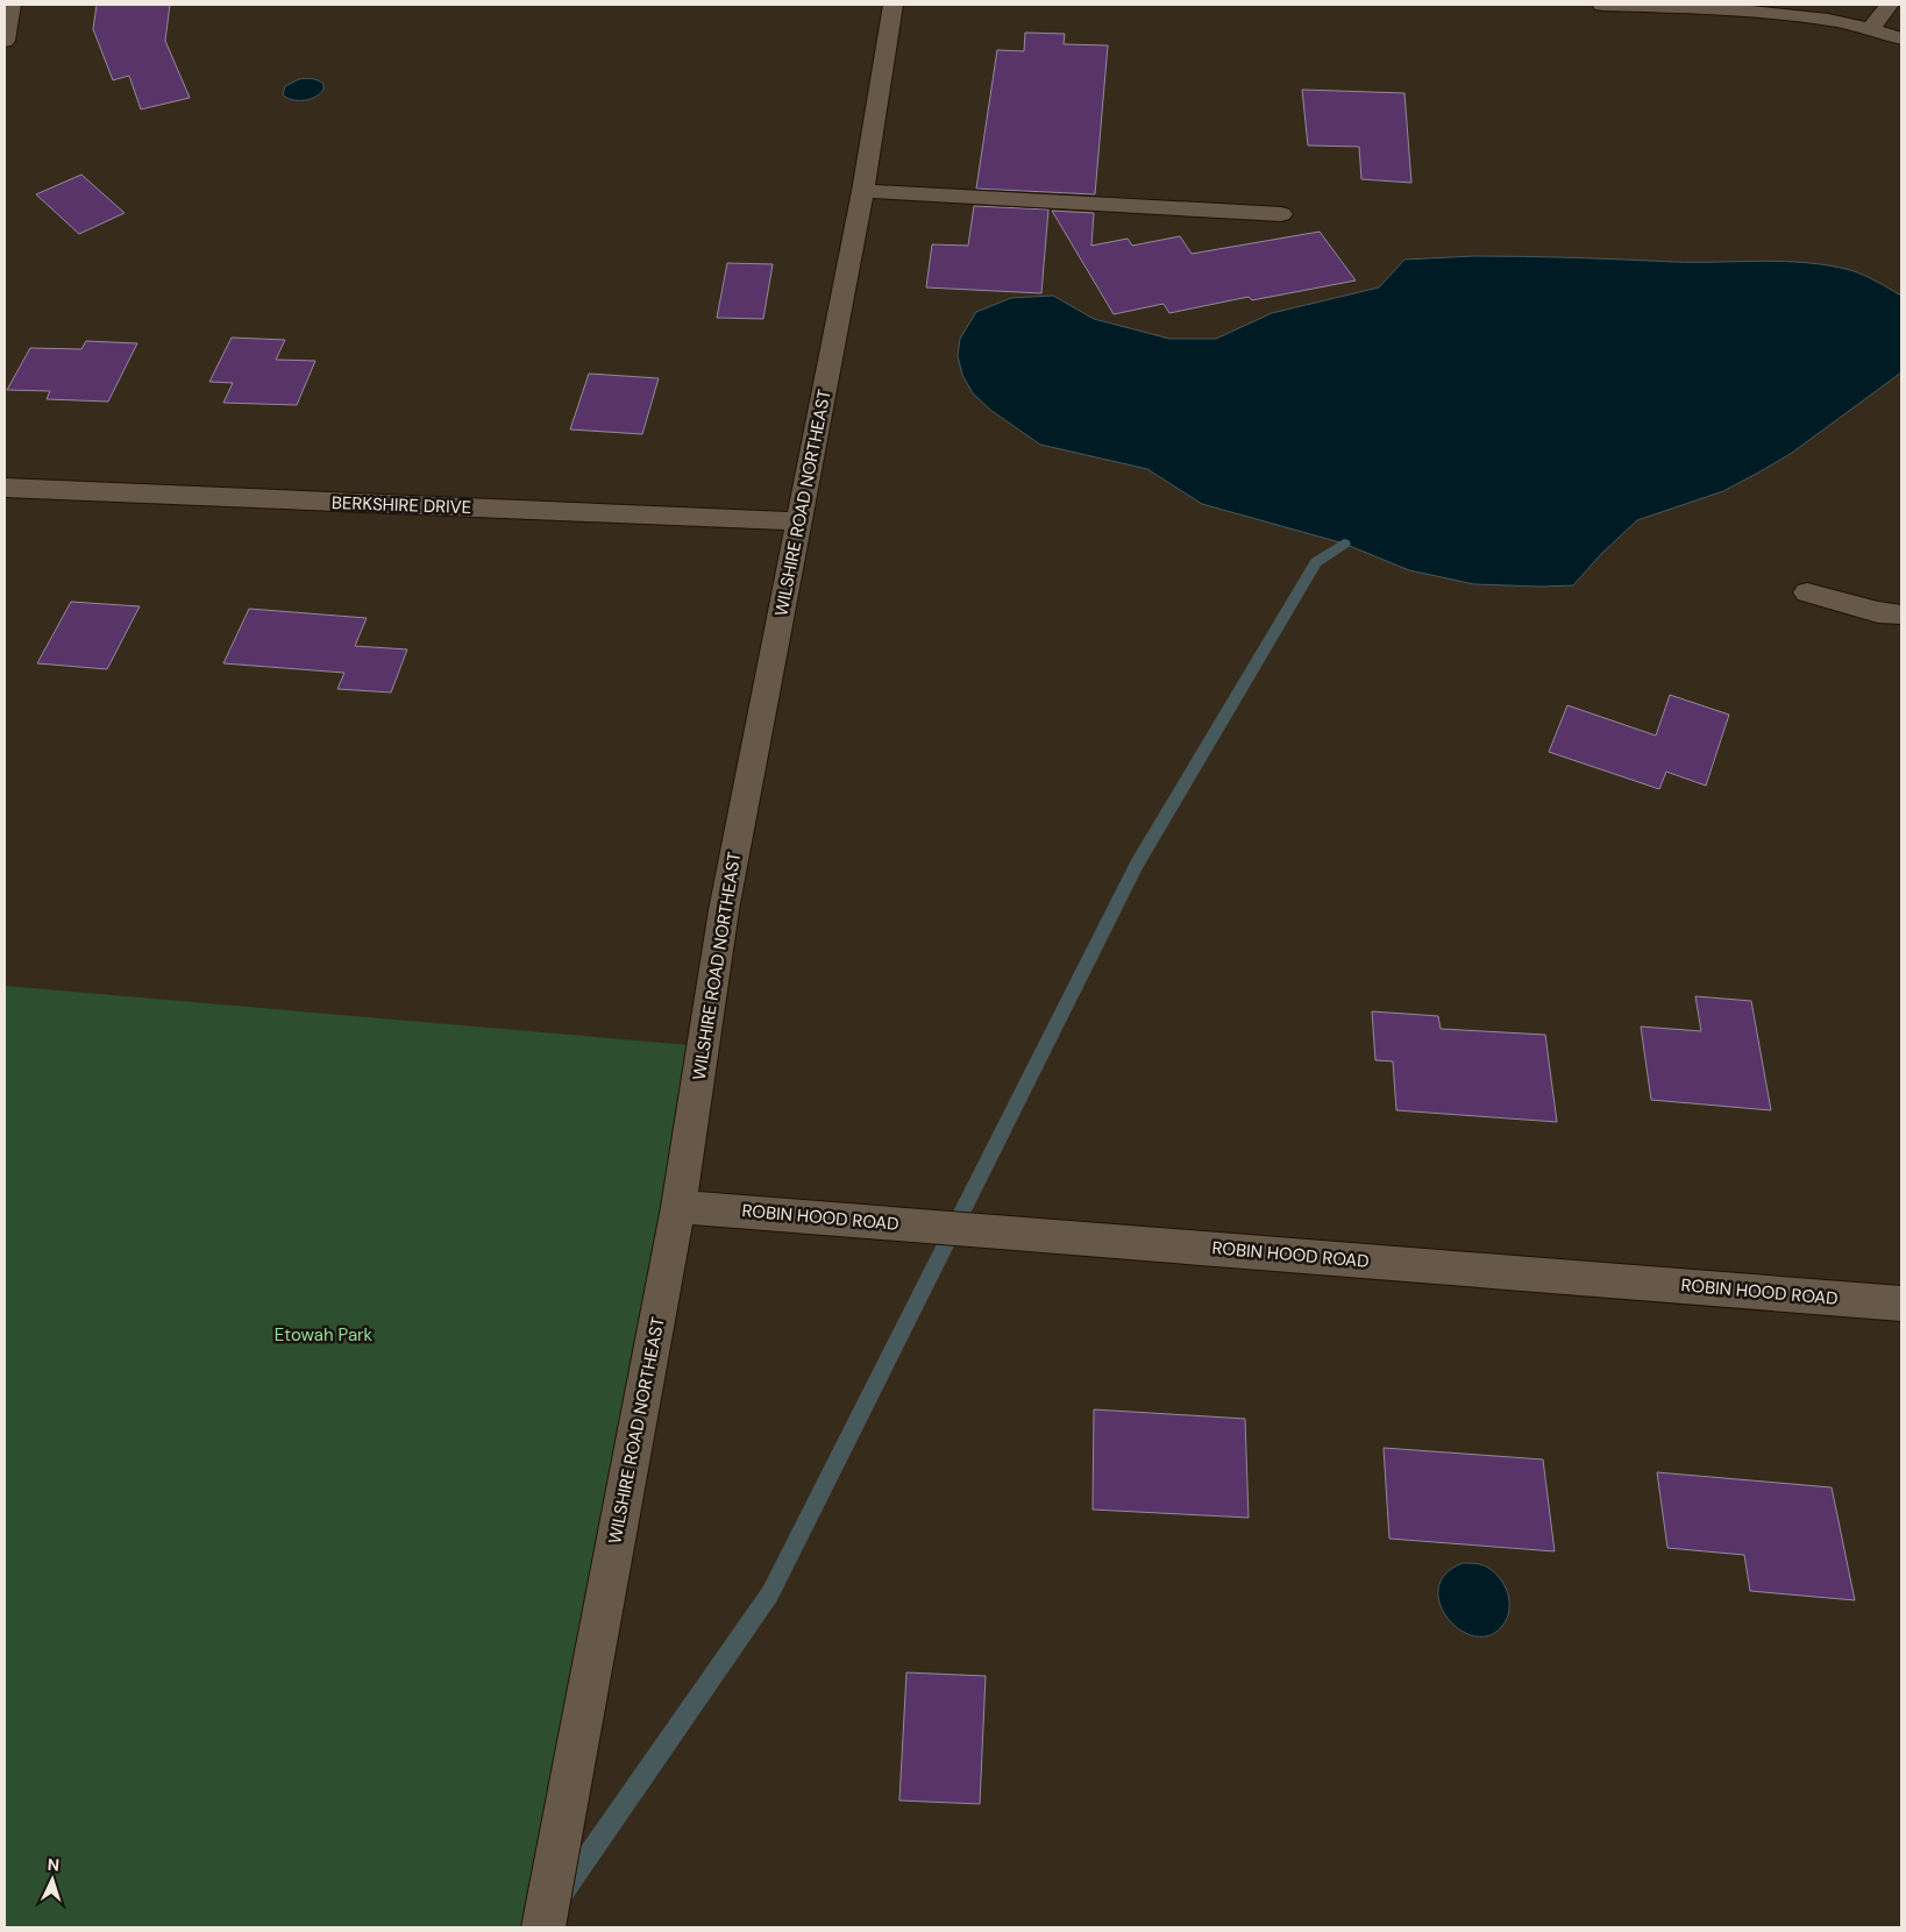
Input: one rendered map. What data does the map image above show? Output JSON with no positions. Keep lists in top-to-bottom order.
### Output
{
  "streets": {
    "street": ["WILSHIRE ROAD NORTHEAST", "BERKSHIRE DRIVE", "ROBIN HOOD ROAD"]
  },
  "crossings": [
    ["WILSHIRE ROAD NORTHEAST", "BERKSHIRE DRIVE"],
    ["WILSHIRE ROAD NORTHEAST", "ROBIN HOOD ROAD"]
  ],
  "parks": ["Etowah Park"],
  "north": "top"
}
